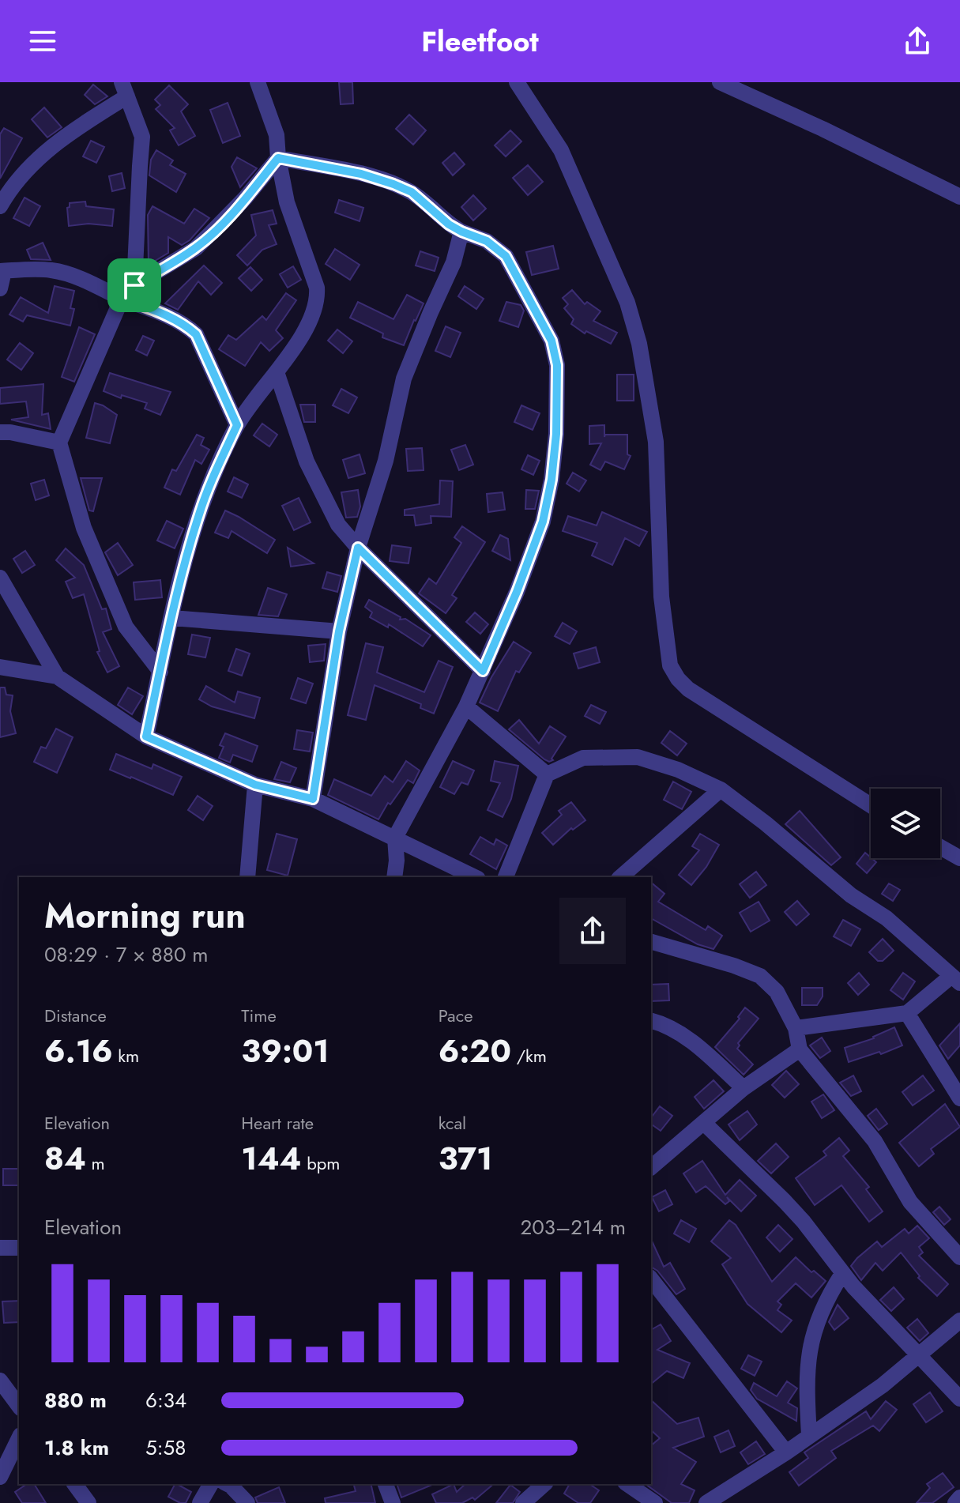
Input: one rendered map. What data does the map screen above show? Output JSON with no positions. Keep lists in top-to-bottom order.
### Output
{
  "page": {
    "header": "Fleetfoot",
    "heading": ["Morning run", "08:29 · 7 × 880 m"],
    "stats": [
      ["Distance", "6.16 km"],
      ["Time", "39:01"],
      ["Pace", "6:20 /km"],
      ["Elevation", "84 m"],
      ["Heart rate", "144 bpm"],
      ["kcal", "371"]
    ],
    "chart": ["Elevation", "203–214 m"],
    "list": [
      {
        "name": "880 m",
        "note": "6:34"
      },
      {
        "name": "1.8 km",
        "note": "5:58"
      }
    ]
  }
}
